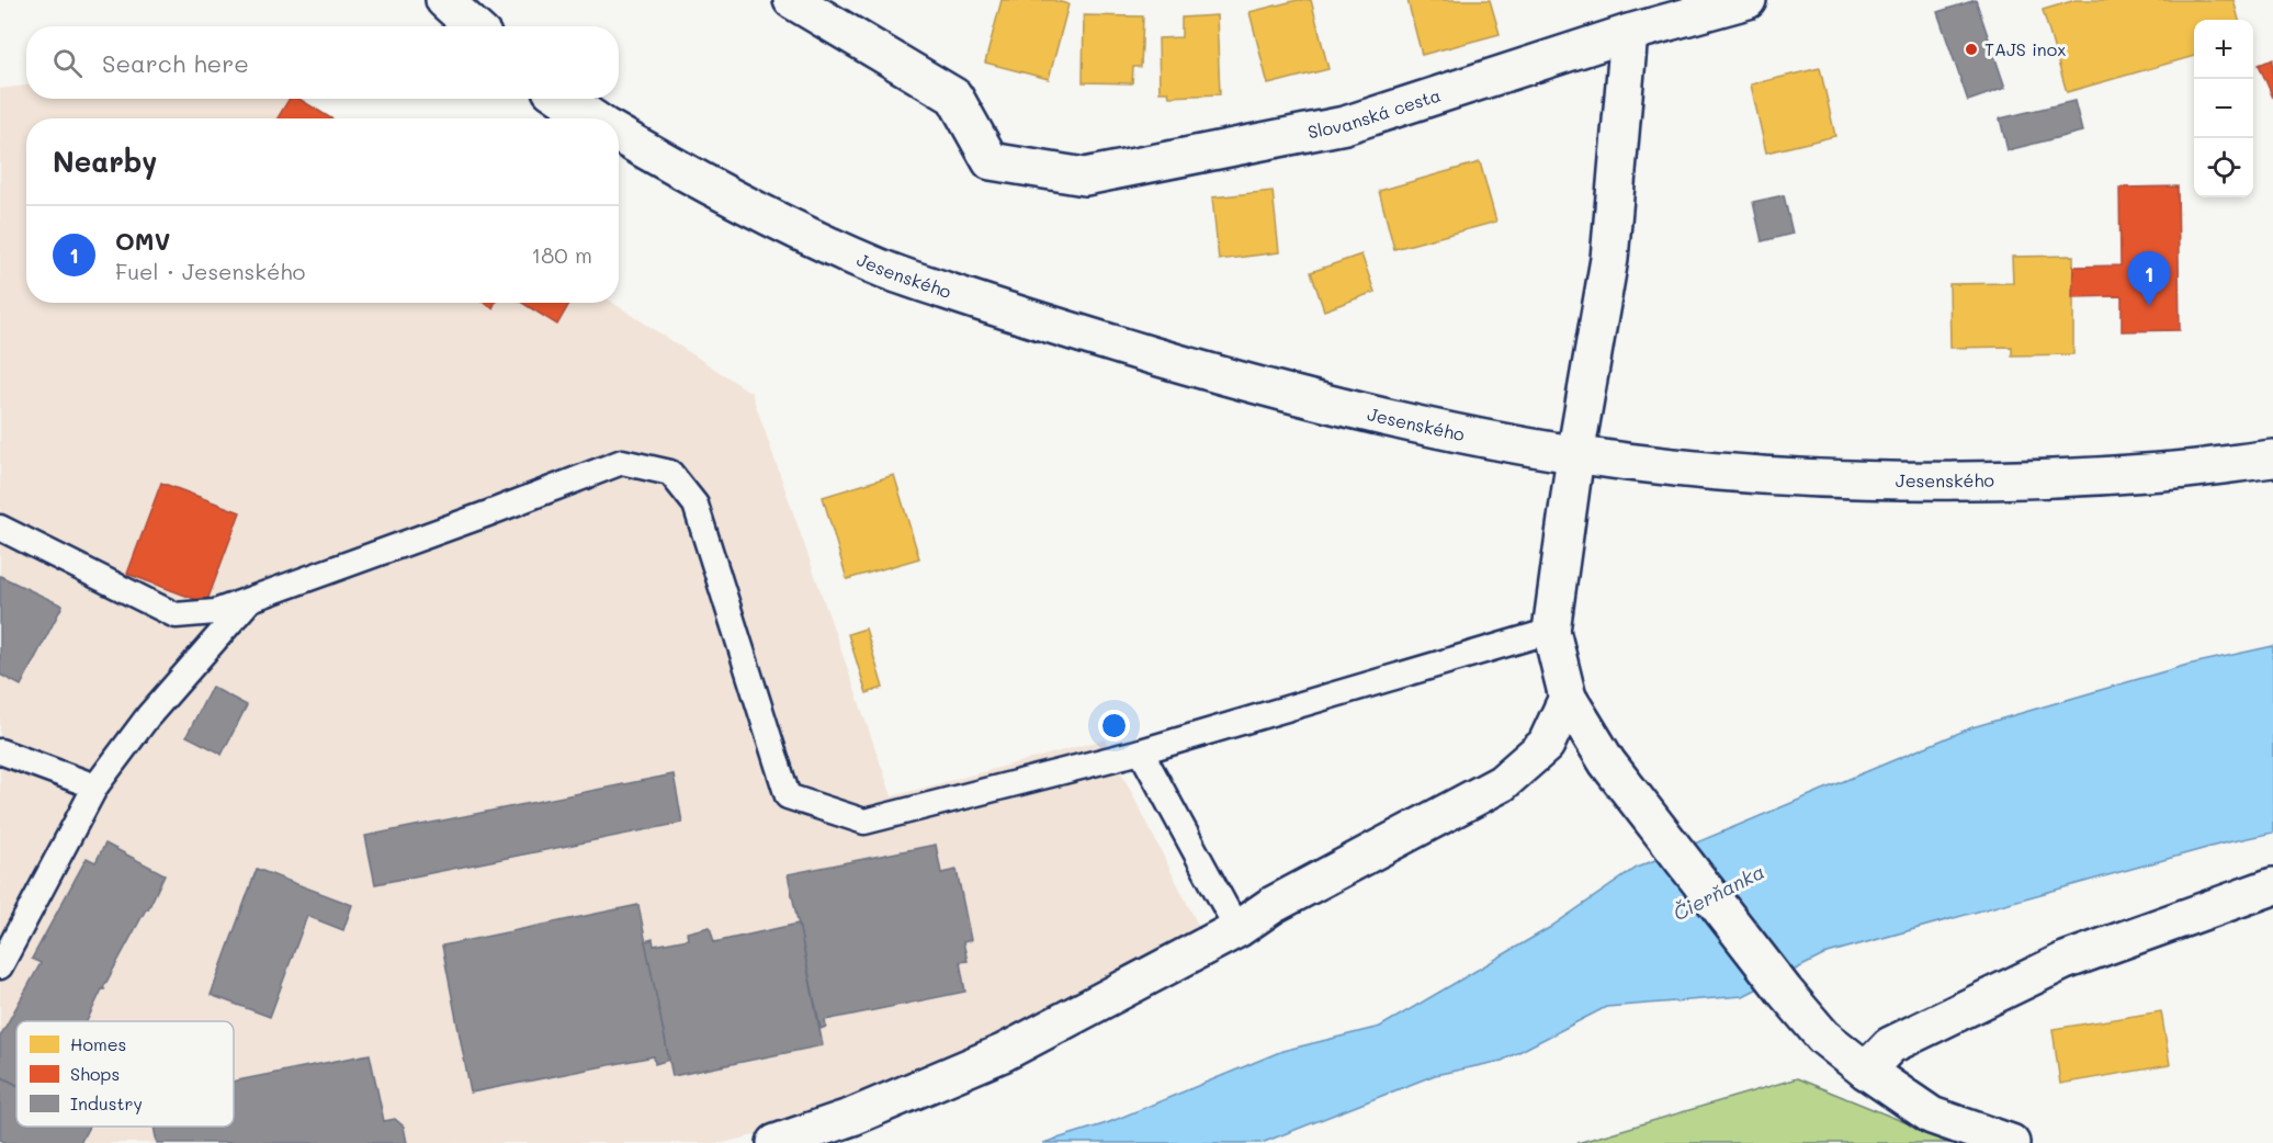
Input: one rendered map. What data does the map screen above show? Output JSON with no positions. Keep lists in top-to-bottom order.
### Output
{
  "streets": {
    "street": ["Slovanská cesta", "Jesenského"]
  },
  "water": ["Čierňanka"],
  "places": ["TAJS inox"],
  "legend": ["Homes", "Shops", "Industry"],
  "page": {
    "map_buttons": ["+", "−"],
    "search": "Search here",
    "heading": "Nearby",
    "list": [
      {
        "mark": "1",
        "name": "OMV",
        "note": "Fuel · Jesenského",
        "value": "180 m"
      }
    ],
    "pins": "1"
  }
}
